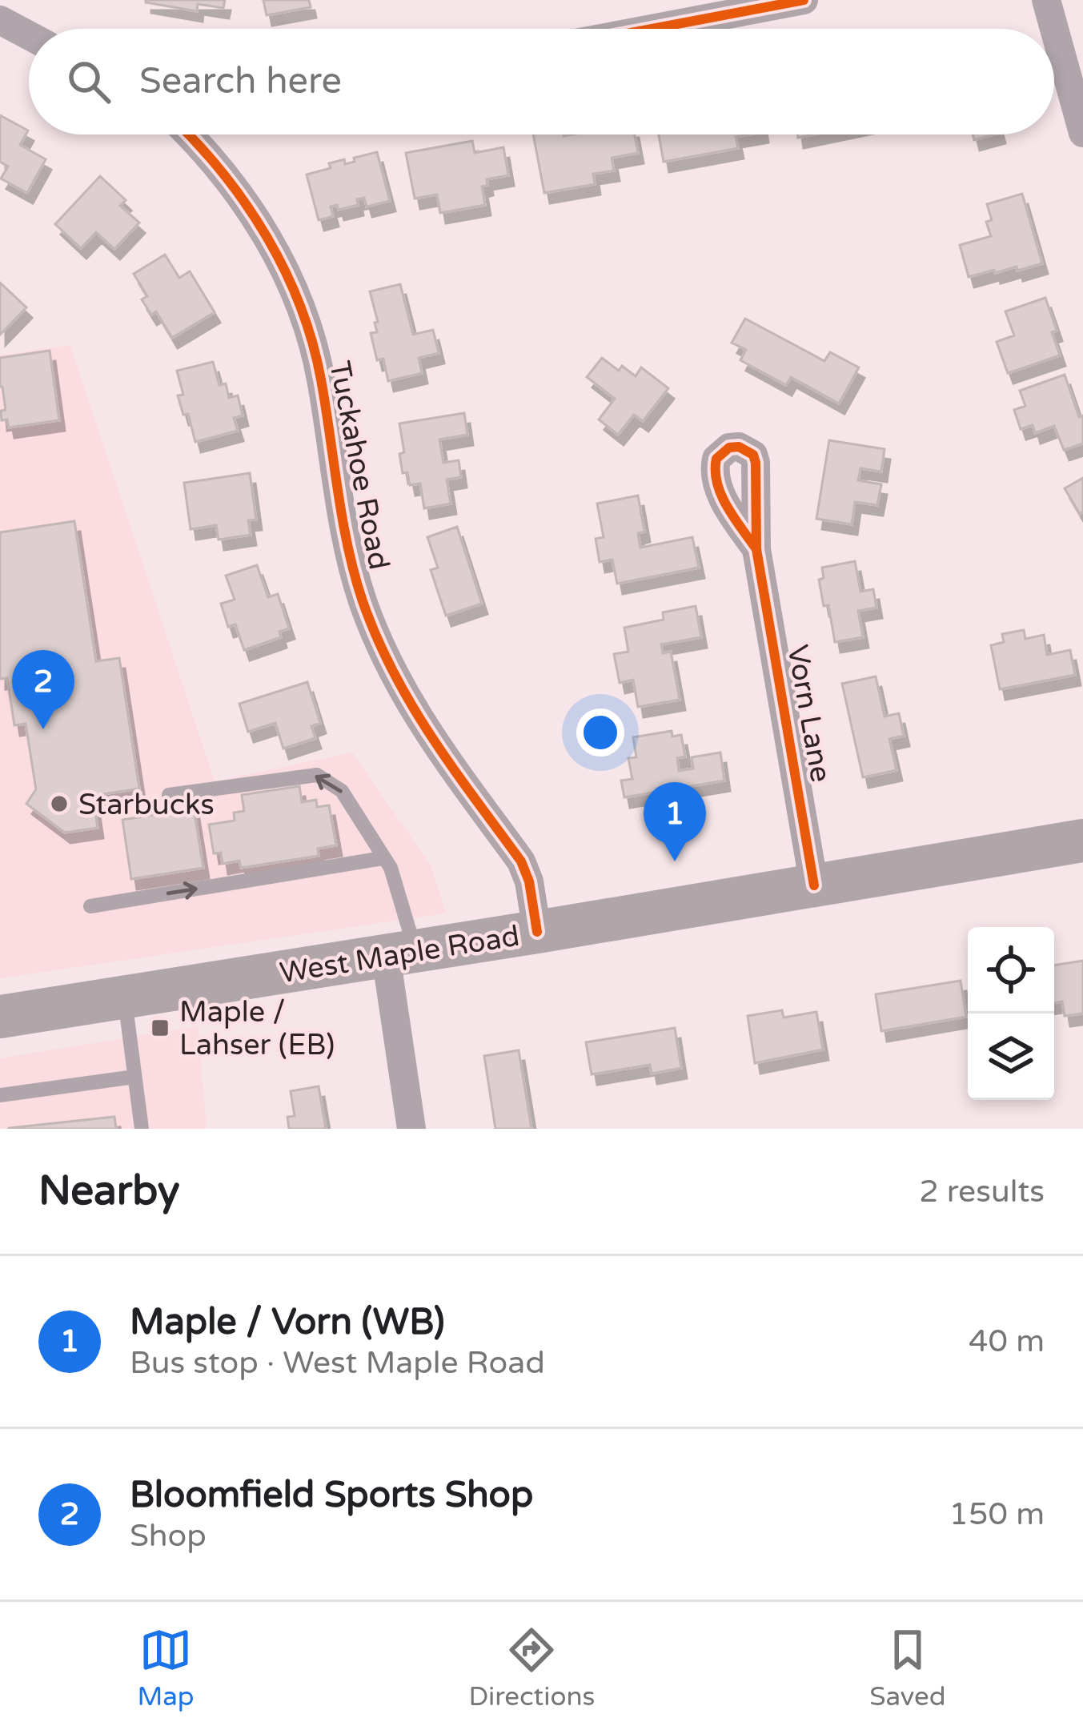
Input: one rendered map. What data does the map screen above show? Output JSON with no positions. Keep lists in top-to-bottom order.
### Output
{
  "streets": {
    "main road": ["West Maple Road"],
    "street": ["Tuckahoe Road", "Vorn Lane"]
  },
  "crossings": [
    ["Tuckahoe Road", "West Maple Road"],
    ["Vorn Lane", "West Maple Road"]
  ],
  "places": {
    "other": ["Starbucks"],
    "transit": ["Maple / Lahser (EB)"]
  },
  "page": {
    "search": "Search here",
    "pins": ["2", "1"],
    "heading": ["Nearby", "2 results"],
    "list": [
      {
        "mark": "1",
        "name": "Maple / Vorn (WB)",
        "note": "Bus stop · West Maple Road",
        "value": "40 m"
      },
      {
        "mark": "2",
        "name": "Bloomfield Sports Shop",
        "note": "Shop",
        "value": "150 m"
      }
    ],
    "nav": ["Map", "Directions", "Saved"]
  }
}
